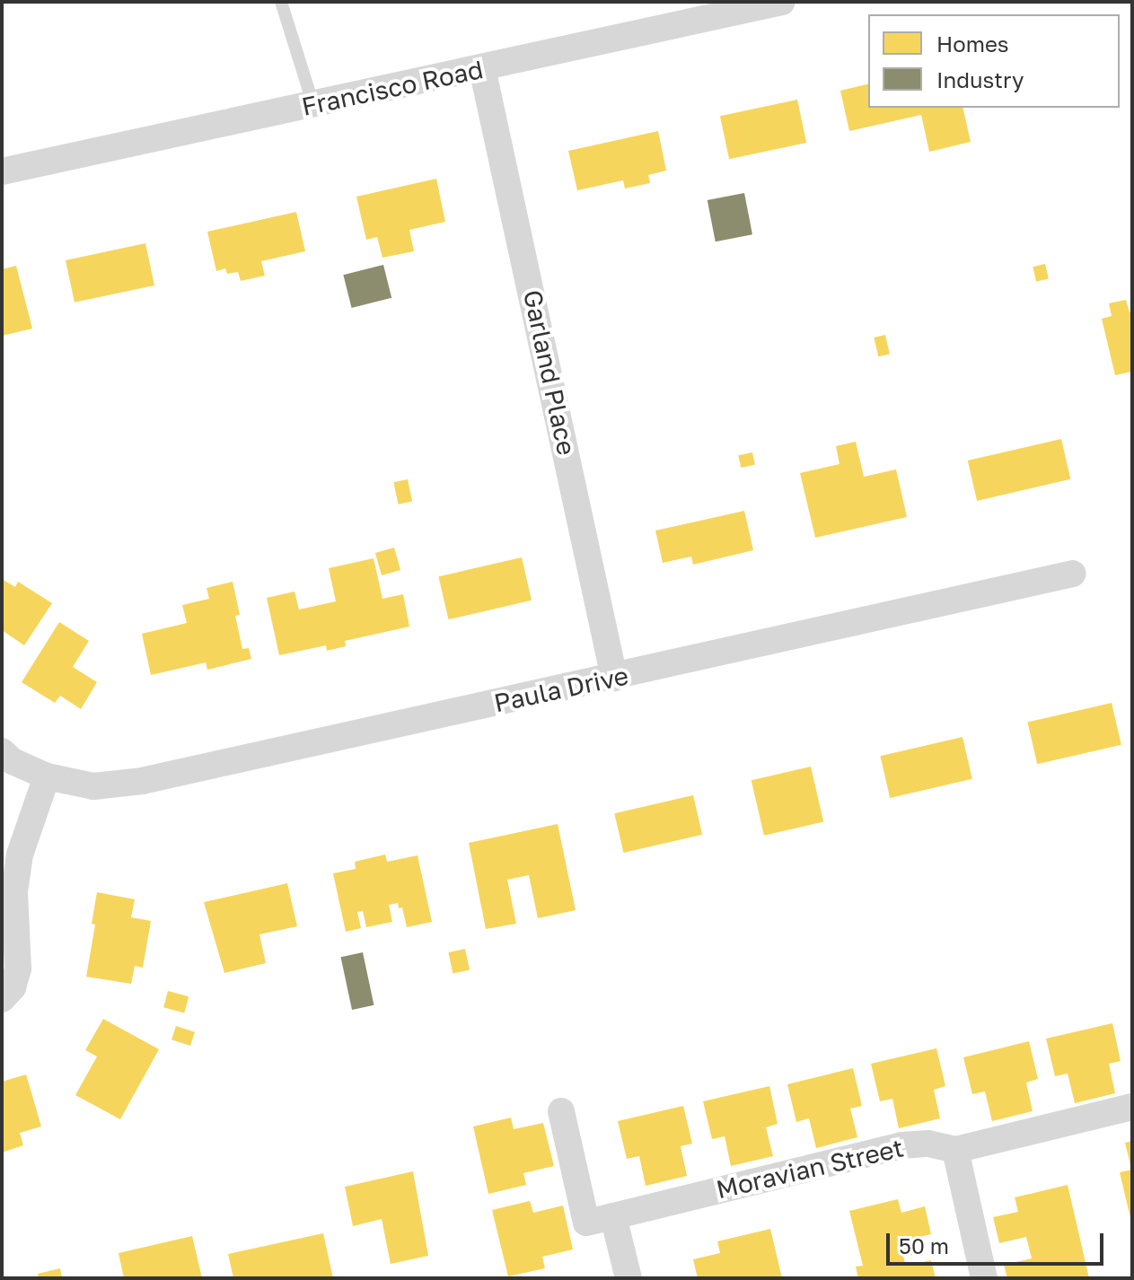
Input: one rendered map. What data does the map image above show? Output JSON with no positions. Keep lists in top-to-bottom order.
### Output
{
  "streets": {
    "street": [
      "Francisco Road",
      "Garland Place",
      "Paula Drive",
      "Moravian Street"
    ]
  },
  "crossings": [
    ["Francisco Road", "Garland Place"],
    ["Garland Place", "Paula Drive"]
  ],
  "legend": ["Homes", "Industry"],
  "scale_bar": "50 m"
}
